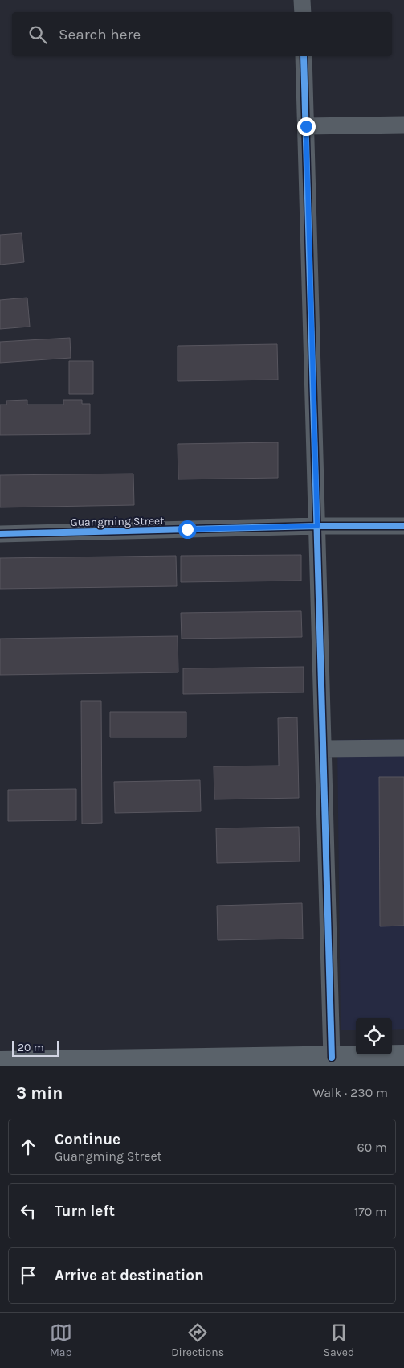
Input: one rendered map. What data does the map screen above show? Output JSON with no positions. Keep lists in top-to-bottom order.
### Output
{
  "streets": {
    "street": ["Guangming Street"]
  },
  "scale_bar": "20 m",
  "page": {
    "search": "Search here",
    "scale": "20 m",
    "heading": ["3 min", "Walk · 230 m"],
    "list": [
      ["Continue", "Guangming Street", "60 m"],
      ["Turn left", "170 m"],
      "Arrive at destination"
    ],
    "nav": ["Map", "Directions", "Saved"]
  }
}
